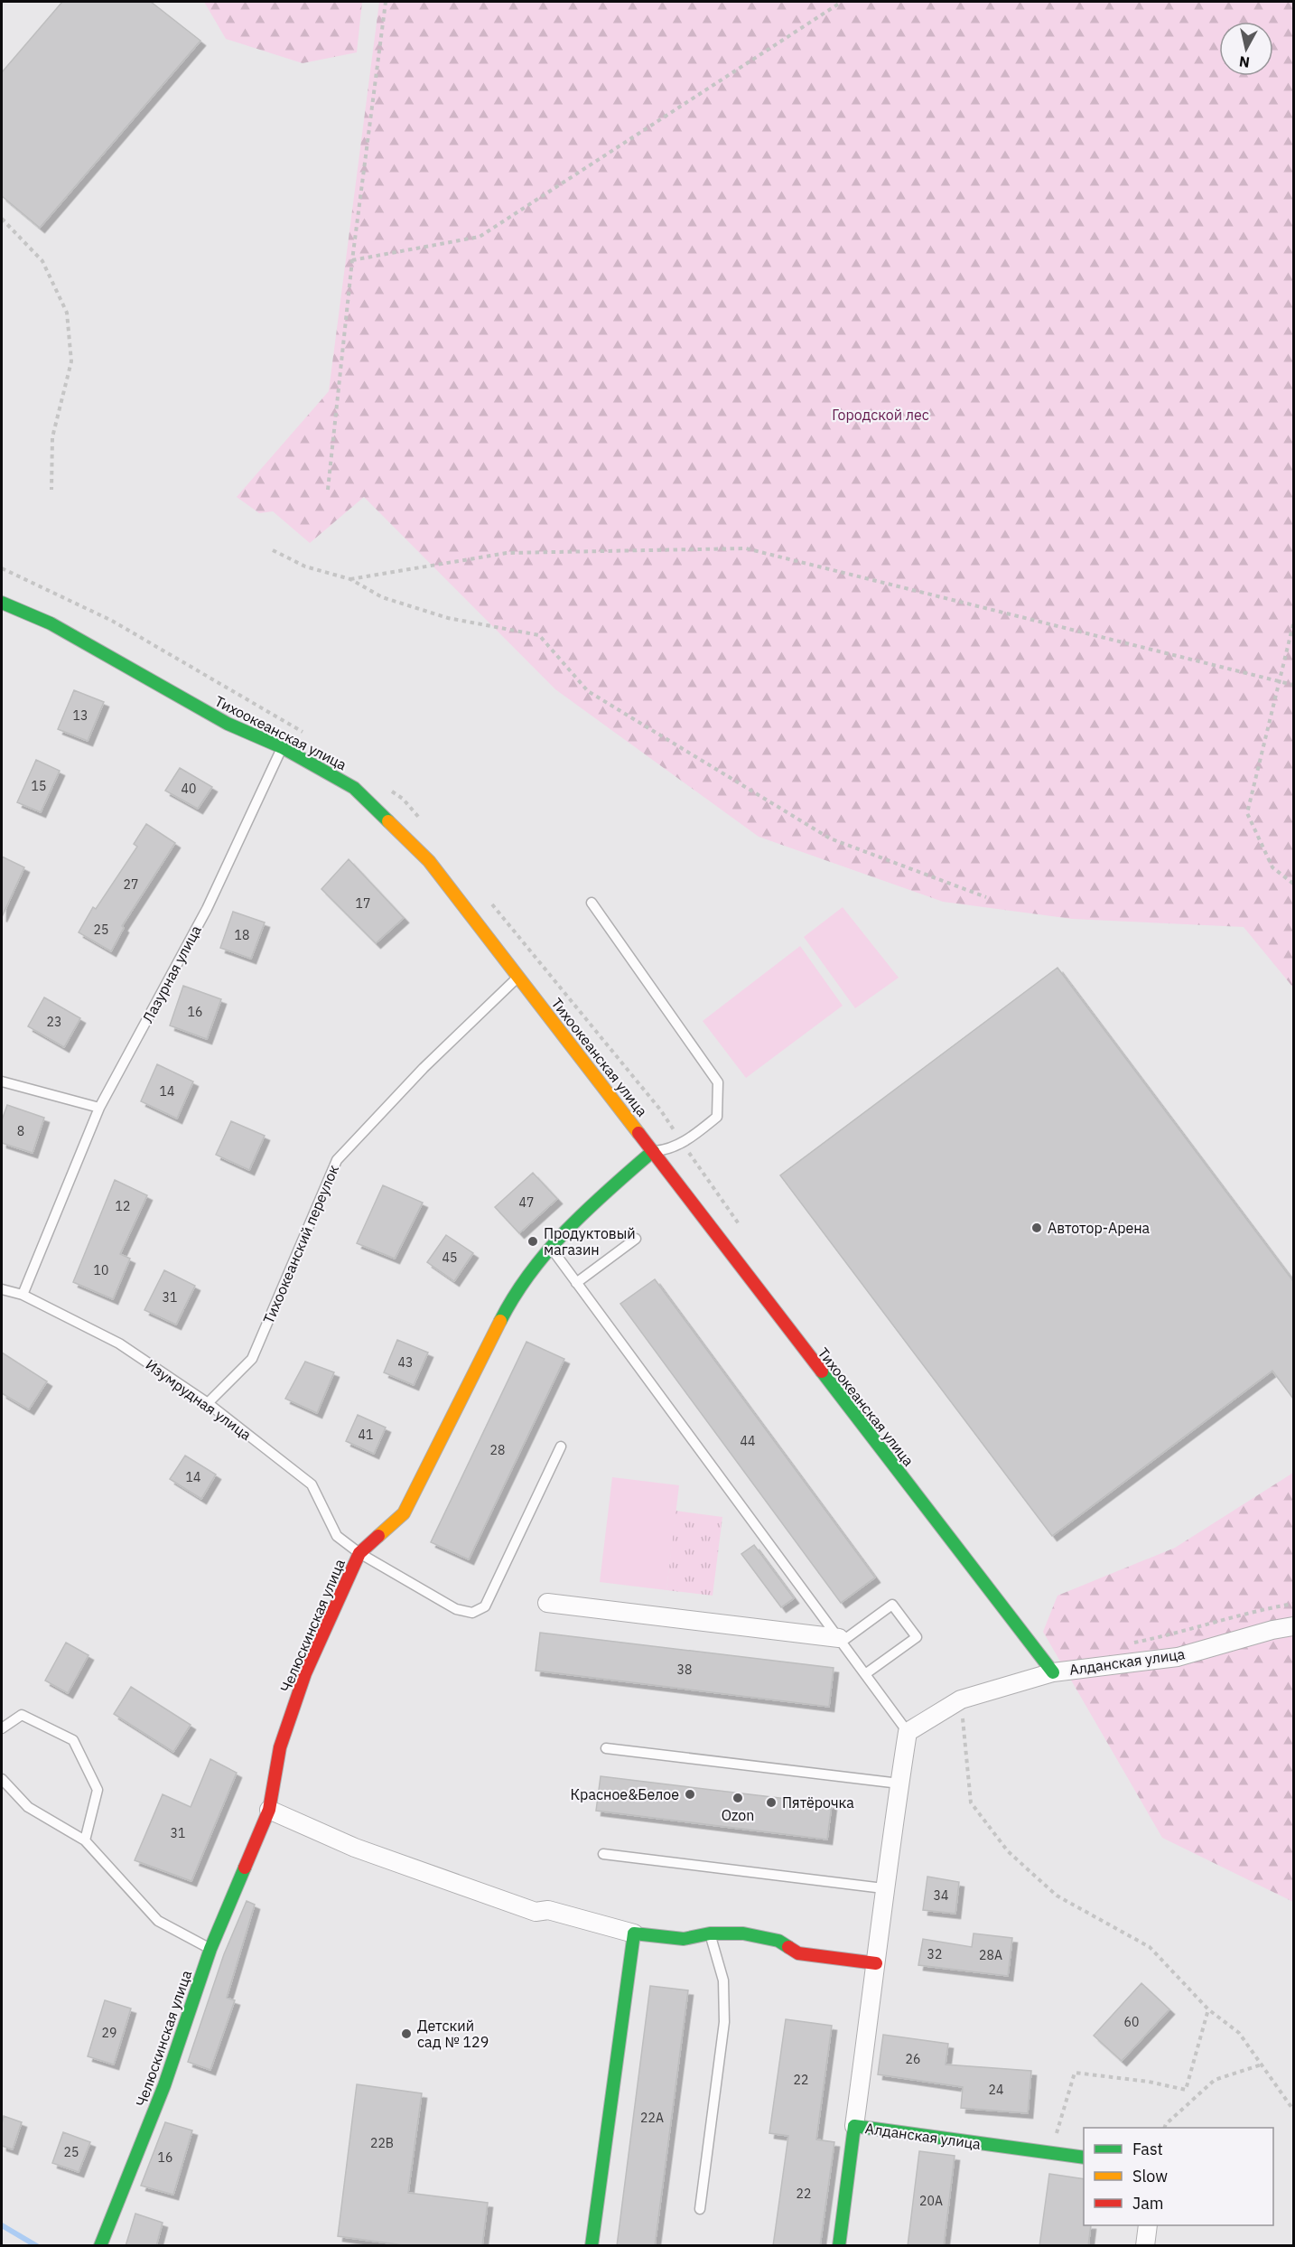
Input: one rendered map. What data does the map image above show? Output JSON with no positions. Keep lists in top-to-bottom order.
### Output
{
  "streets": {
    "street": ["Тихоокеанская улица", "Челюскинская улица", "Алданская улица"],
    "lane": ["Лазурная улица", "Тихоокеанский переулок", "Изумрудная улица"]
  },
  "crossings": [
    ["Тихоокеанская улица", "Лазурная улица"],
    ["Тихоокеанская улица", "Тихоокеанский переулок"],
    ["Тихоокеанская улица", "Челюскинская улица"],
    ["Тихоокеанская улица", "Алданская улица"],
    ["Лазурная улица", "Изумрудная улица"],
    ["Тихоокеанский переулок", "Изумрудная улица"],
    ["Изумрудная улица", "Челюскинская улица"]
  ],
  "parks": ["Городской лес"],
  "places": [
    "Автотор-Арена",
    "Продуктовый магазин",
    "Красное&Белое",
    "Ozon",
    "Пятёрочка",
    "Детский сад № 129"
  ],
  "house_numbers": [
    "13",
    "15",
    "40",
    "27",
    "17",
    "25",
    "18",
    "16",
    "23",
    "14",
    "8",
    "47",
    "12",
    "45",
    "10",
    "31",
    "43",
    "41",
    "44",
    "28",
    "14",
    "38",
    "31",
    "34",
    "32",
    "28А",
    "60",
    "29",
    "26",
    "22",
    "24",
    "22А",
    "22В",
    "25",
    "16",
    "22",
    "20А"
  ],
  "legend": ["Fast", "Slow", "Jam"],
  "north": "bottom"
}
